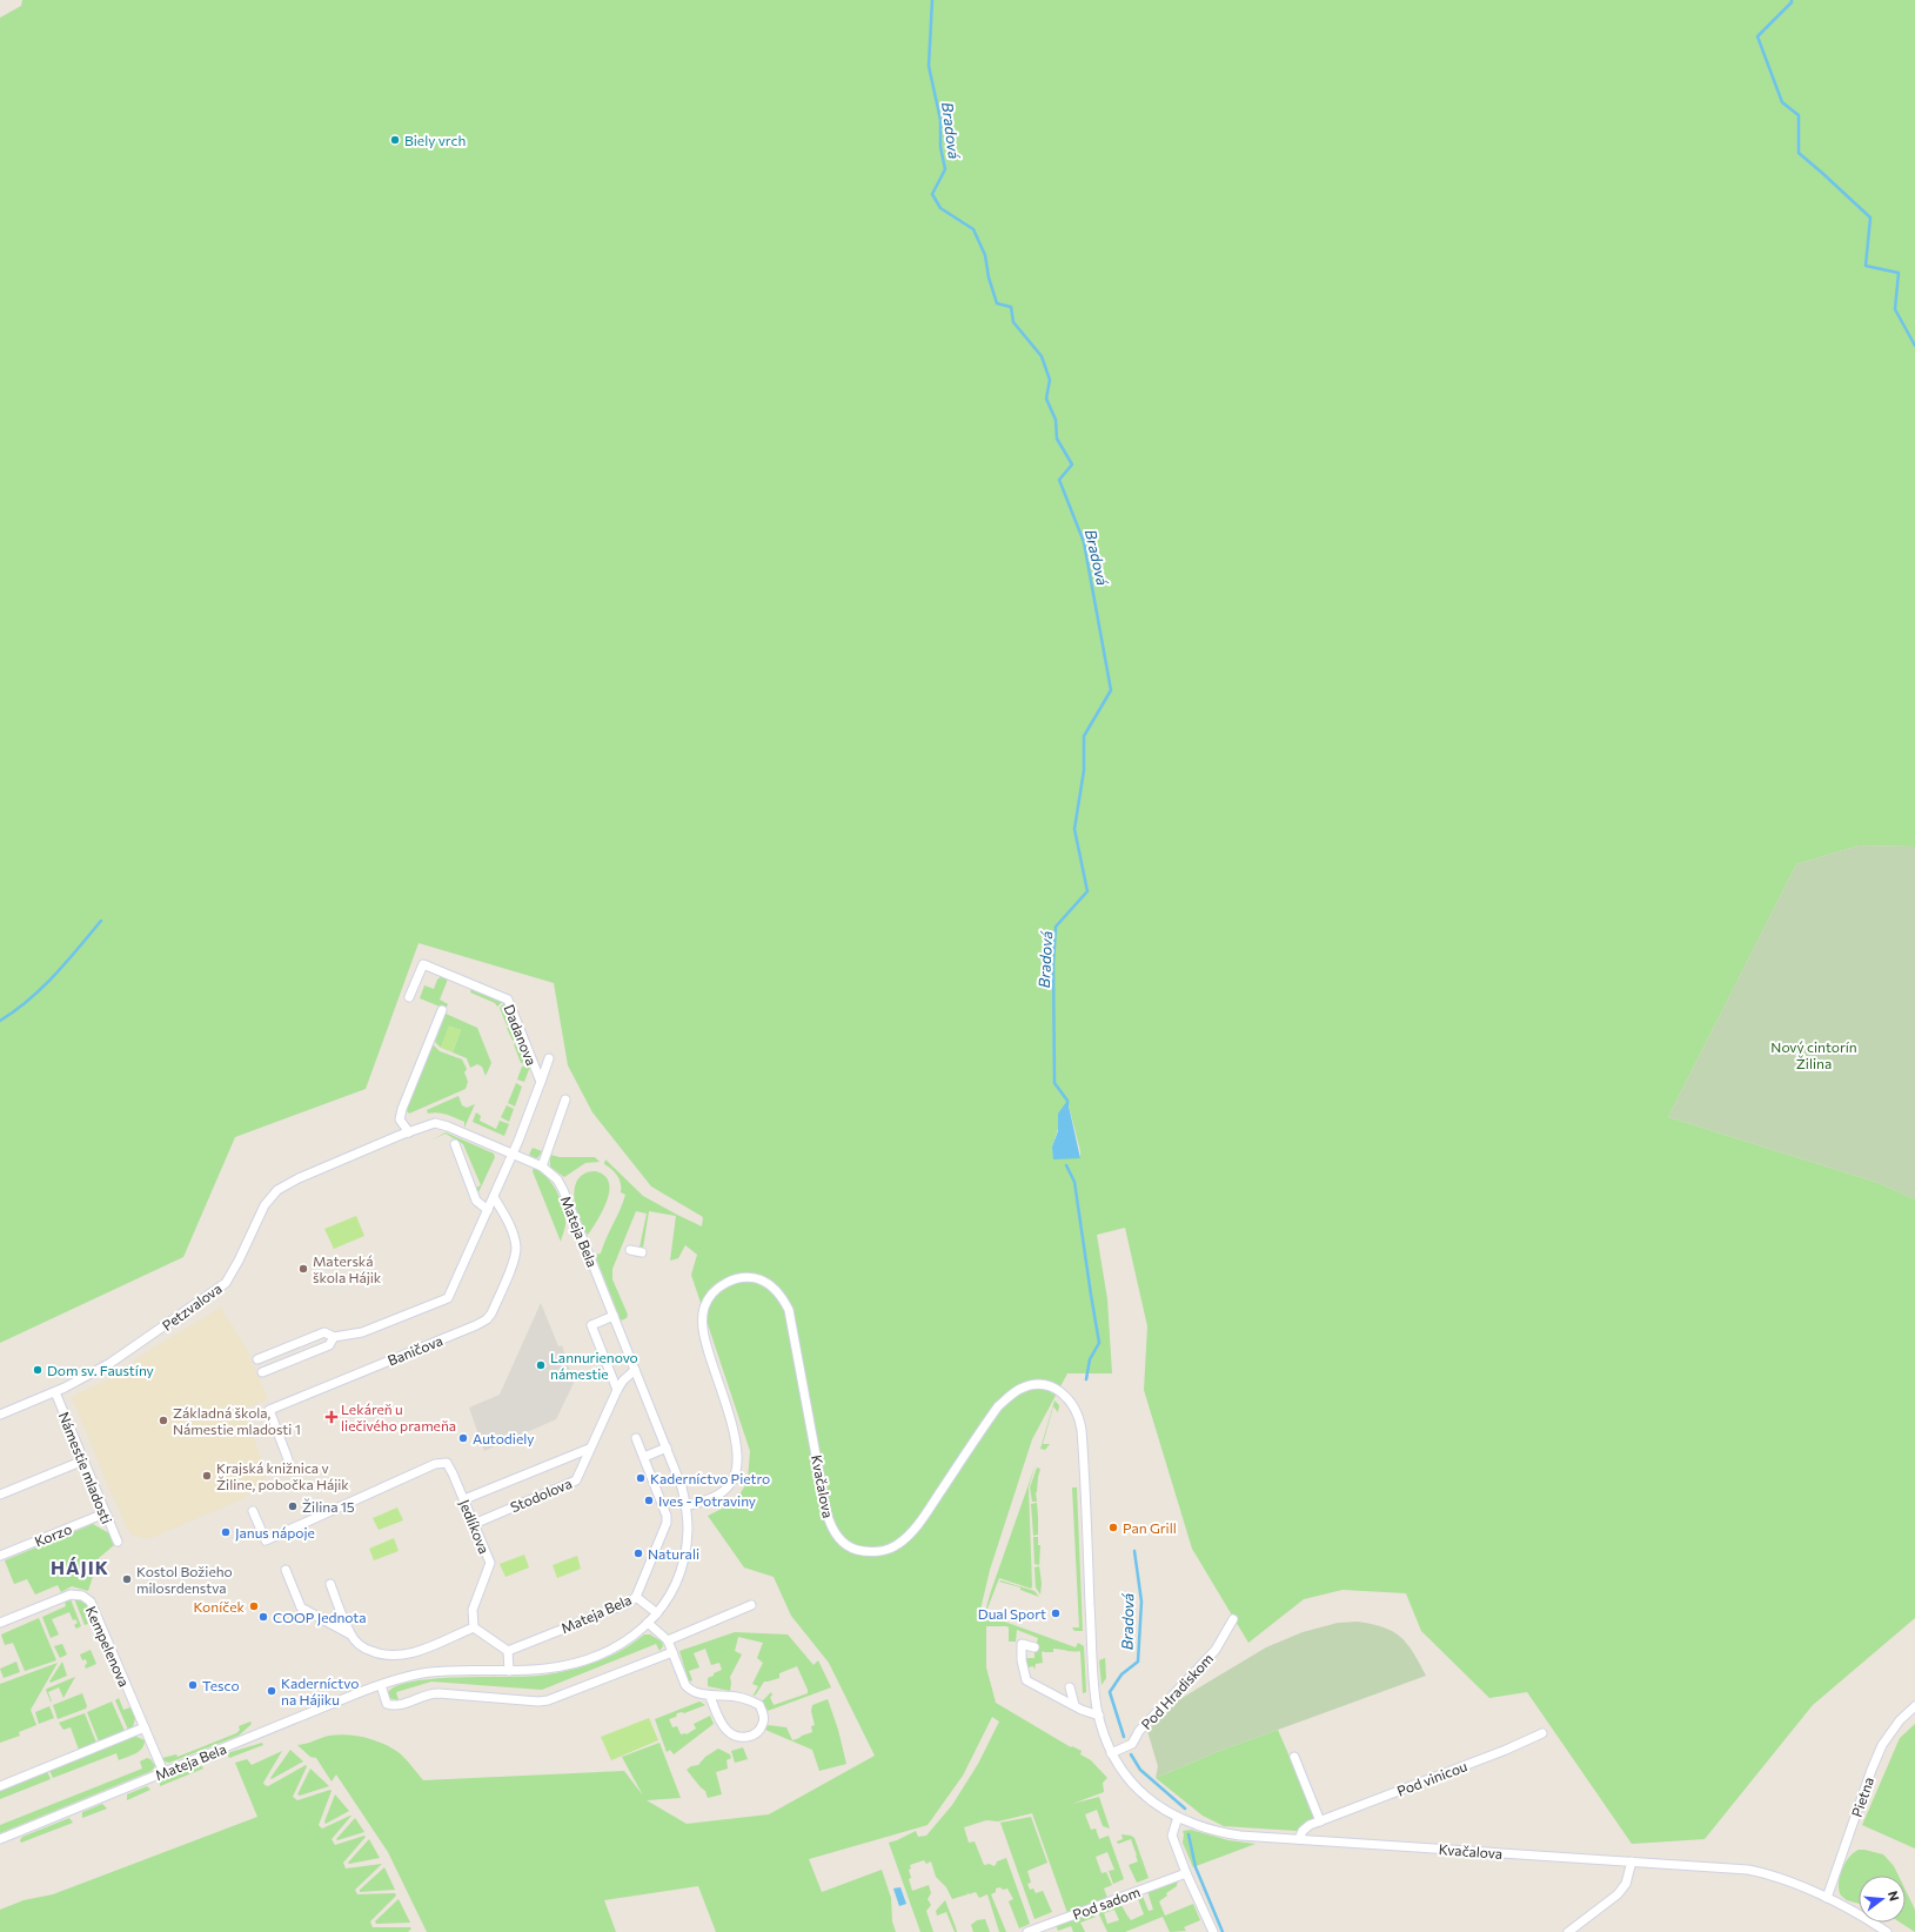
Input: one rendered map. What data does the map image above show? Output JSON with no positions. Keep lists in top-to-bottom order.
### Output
{
  "streets": {
    "street": [
      "Dadanova",
      "Mateja Bela",
      "Petzvalova",
      "Baničova",
      "Námestie mladosti",
      "Kvačalova",
      "Stodolova",
      "Jedlíkova",
      "Korzo",
      "Kempelenova",
      "Pod Hradiskom",
      "Pod vinicou",
      "Pietna",
      "Pod sadom"
    ]
  },
  "crossings": [
    ["Dadanova", "Mateja Bela"],
    ["Mateja Bela", "Petzvalova"],
    ["Mateja Bela", "Kvačalova"],
    ["Mateja Bela", "Stodolova"],
    ["Mateja Bela", "Kempelenova"],
    ["Petzvalova", "Námestie mladosti"],
    ["Námestie mladosti", "Korzo"],
    ["Kvačalova", "Pod Hradiskom"],
    ["Kvačalova", "Pod vinicou"],
    ["Kvačalova", "Pietna"],
    ["Stodolova", "Jedlíkova"]
  ],
  "districts": ["HÁJIK"],
  "water": ["Bradová"],
  "parks": ["Nový cintorín Žilina"],
  "places": {
    "other": [
      "Biely vrch",
      "Materská škola Hájik",
      "Lannurienovo námestie",
      "Dom sv. Faustíny",
      "Základná škola, Námestie mladosti 1",
      "Autodiely",
      "Krajská knižnica v Žiline, pobočka Hájik",
      "Kaderníctvo Pietro",
      "Ives - Potraviny",
      "Žilina 15",
      "Pan Grill",
      "Janus nápoje",
      "Naturali",
      "Kostol Božieho milosrdenstva",
      "Koníček",
      "Dual Sport",
      "COOP Jednota",
      "Tesco",
      "Kaderníctvo na Hájiku"
    ],
    "health": ["Lekáreň u liečivého prameňa"]
  },
  "north": "right"
}
